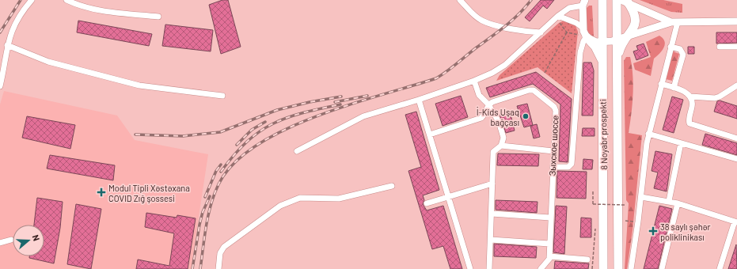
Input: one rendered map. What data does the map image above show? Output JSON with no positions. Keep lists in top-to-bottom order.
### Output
{
  "streets": {
    "highway": ["8 Noyabr prospekti"],
    "street": ["Зыхское шоссе"]
  },
  "places": {
    "other": ["İ-Kids Uşaq bağçası"],
    "health": ["Modul Tipli Xəstəxana COVID Zığ şossesi", "38 saylı şəhər poliklinikası"]
  },
  "north": "right"
}
